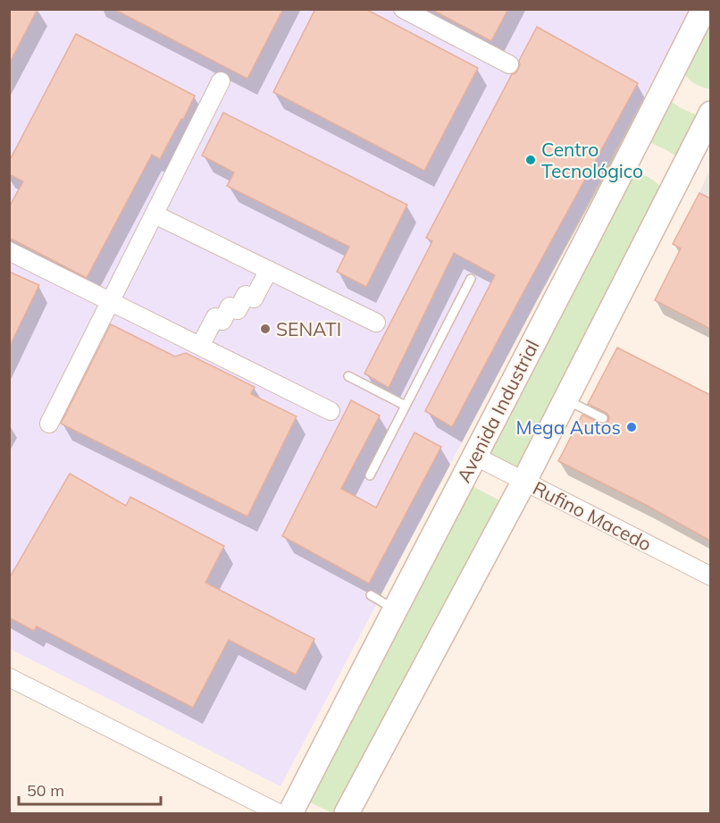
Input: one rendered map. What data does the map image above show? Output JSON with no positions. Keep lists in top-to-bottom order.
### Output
{
  "streets": {
    "main road": ["Avenida Industrial"],
    "street": ["Rufino Macedo"]
  },
  "crossings": [
    ["Avenida Industrial", "Rufino Macedo"]
  ],
  "places": ["Centro Tecnológico", "SENATI", "Mega Autos"],
  "scale_bar": "50 m"
}
